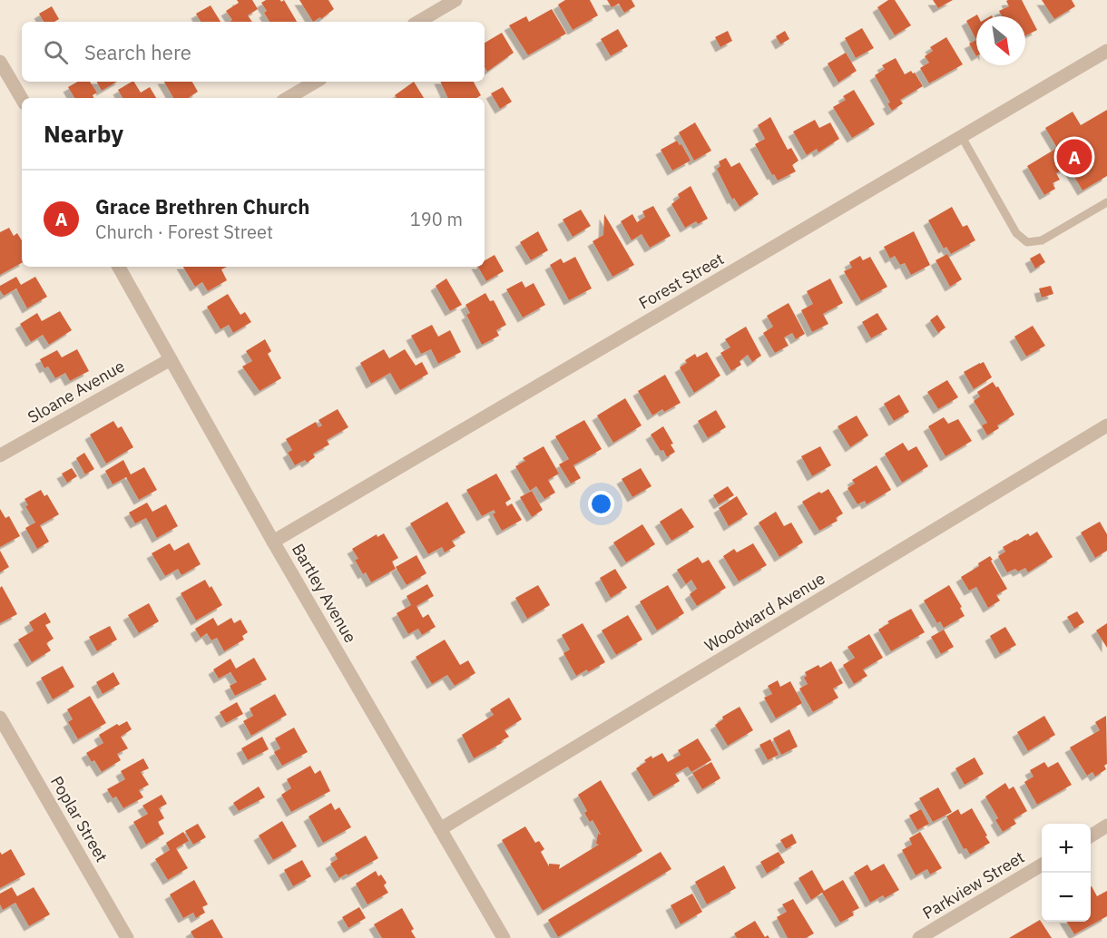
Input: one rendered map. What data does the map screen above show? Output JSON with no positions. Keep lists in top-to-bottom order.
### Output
{
  "streets": {
    "street": [
      "Forest Street",
      "Sloane Avenue",
      "Bartley Avenue",
      "Woodward Avenue",
      "Poplar Street",
      "Parkview Street"
    ]
  },
  "crossings": [
    ["Forest Street", "Bartley Avenue"],
    ["Sloane Avenue", "Bartley Avenue"],
    ["Bartley Avenue", "Woodward Avenue"]
  ],
  "north": "bottom right",
  "page": {
    "search": "Search here",
    "heading": "Nearby",
    "pins": "A",
    "list": [
      {
        "mark": "A",
        "name": "Grace Brethren Church",
        "note": "Church · Forest Street",
        "value": "190 m"
      }
    ],
    "map_buttons": ["+", "−"]
  }
}
